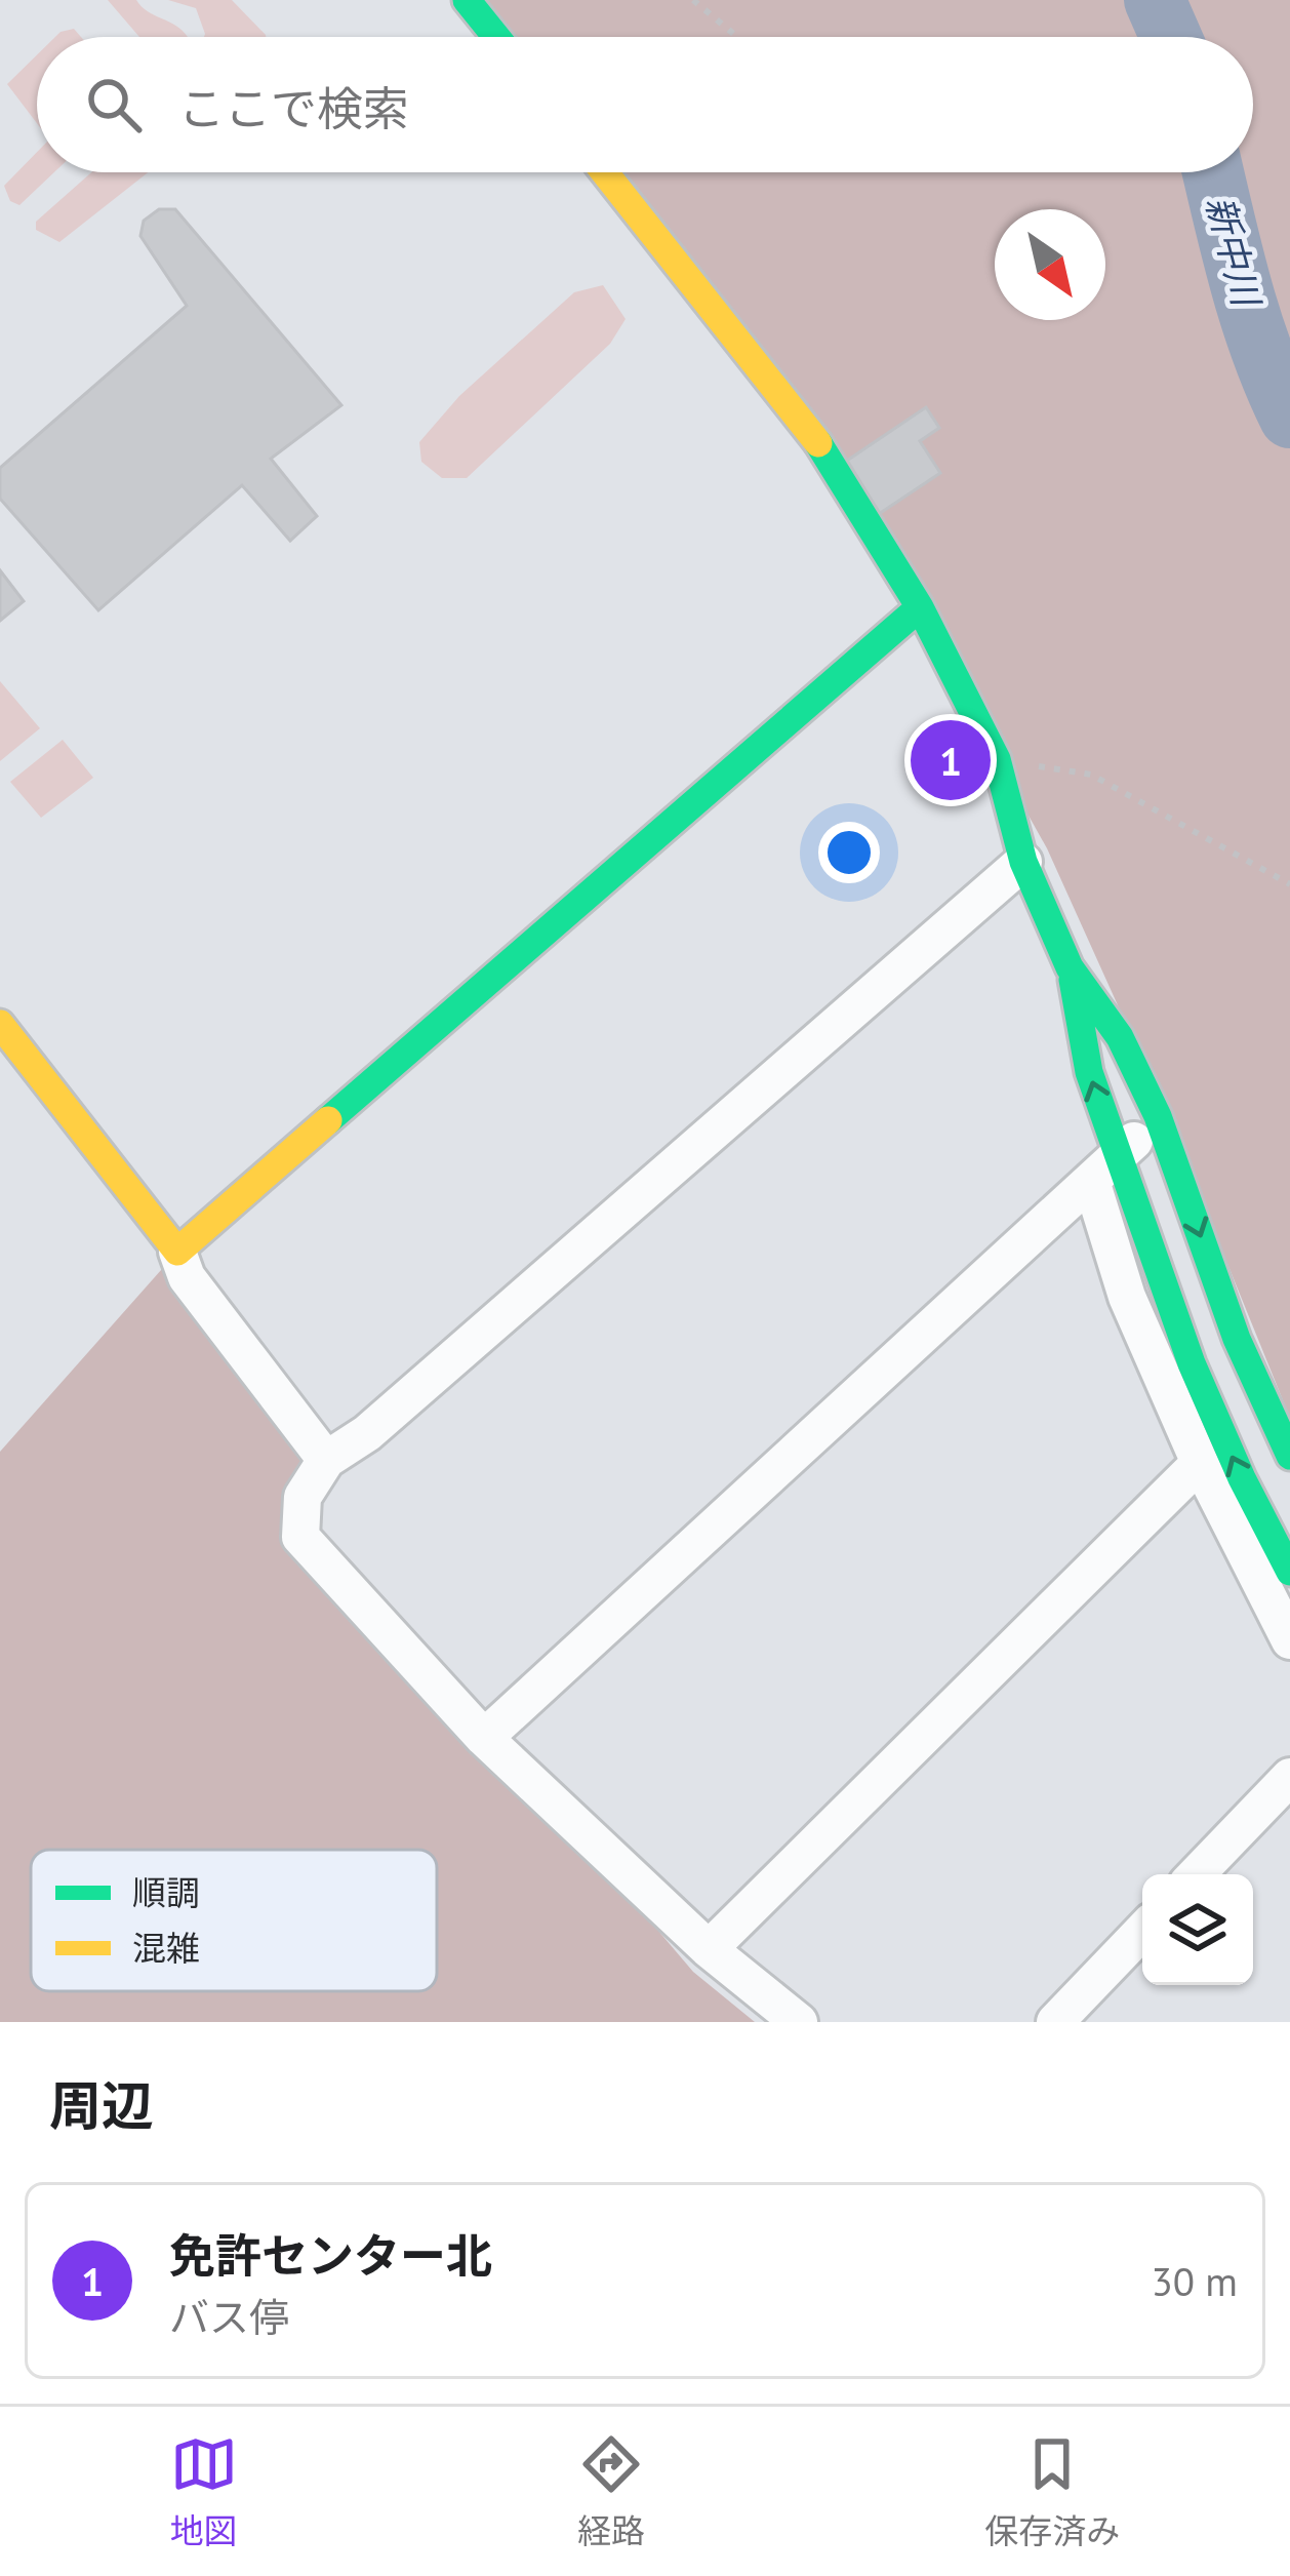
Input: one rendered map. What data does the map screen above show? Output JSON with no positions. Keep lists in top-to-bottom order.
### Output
{
  "water": ["新中川"],
  "legend": ["順調", "混雑"],
  "north": "bottom right",
  "page": {
    "search": "ここで検索",
    "pins": "1",
    "heading": "周辺",
    "list": [
      {
        "mark": "1",
        "name": "免許センター北",
        "note": "バス停",
        "value": "30 m"
      }
    ],
    "nav": ["地図", "経路", "保存済み"]
  }
}
